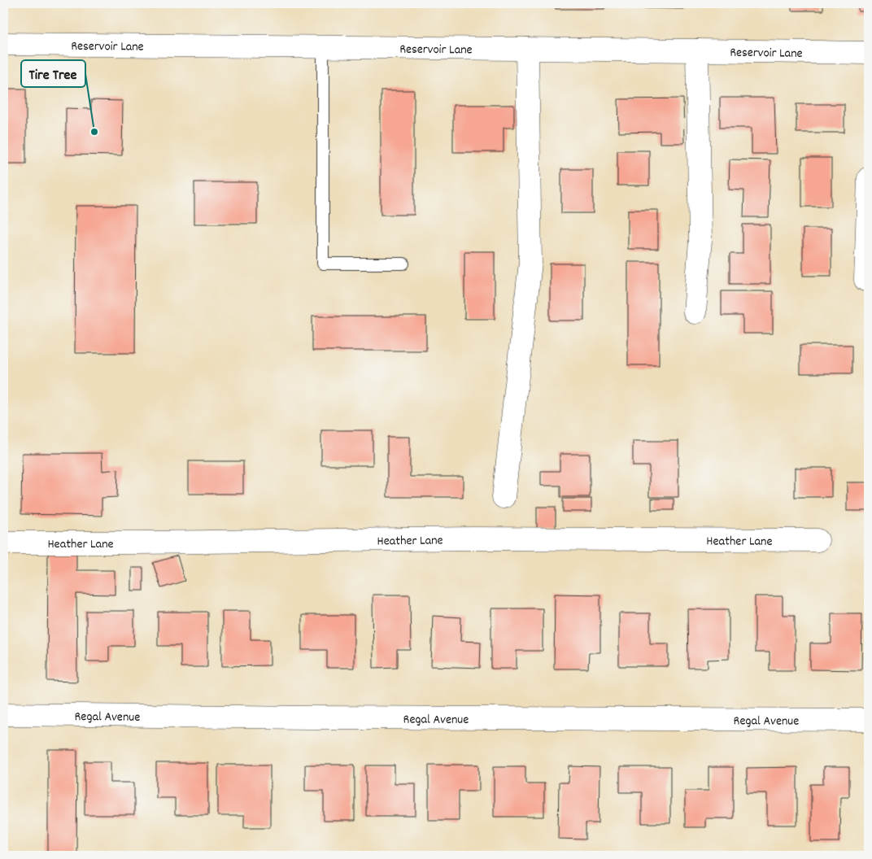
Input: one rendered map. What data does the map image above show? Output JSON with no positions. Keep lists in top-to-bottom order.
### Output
{
  "streets": {
    "street": ["Reservoir Lane", "Heather Lane", "Regal Avenue"]
  },
  "places": ["Tire Tree"]
}
